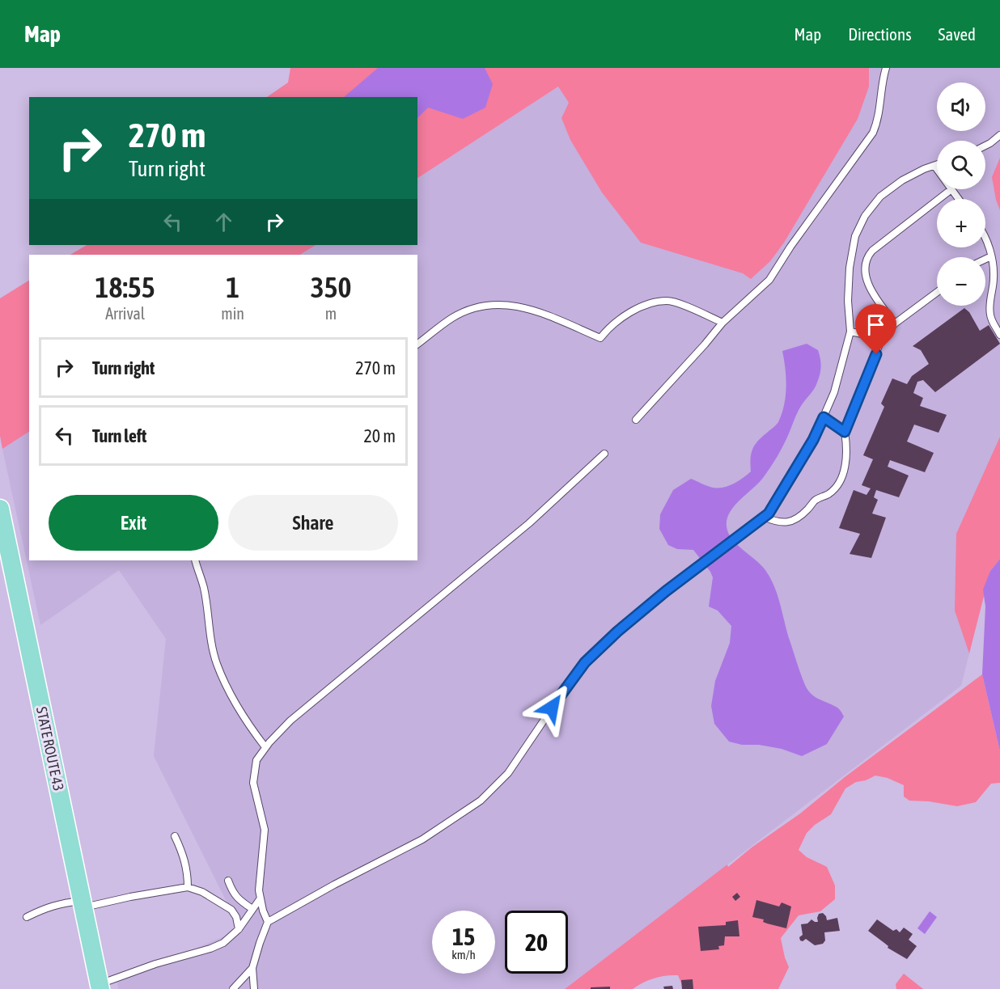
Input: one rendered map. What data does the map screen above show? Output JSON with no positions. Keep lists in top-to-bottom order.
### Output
{
  "streets": {
    "main road": ["STATE ROUTE 43"]
  },
  "page": {
    "header": "Map",
    "nav": ["Map", "Directions", "Saved"],
    "map_buttons": ["+", "−"],
    "turn": ["270 m", "Turn right"],
    "eta": [
      "18:55",
      "Arrival",
      "1",
      "min",
      "350",
      "m"
    ],
    "list": [
      {
        "name": "Turn right",
        "value": "270 m"
      },
      {
        "name": "Turn left",
        "value": "20 m"
      }
    ],
    "buttons": ["Exit", "Share"],
    "speed": "15 km/h",
    "limit": "20"
  }
}
